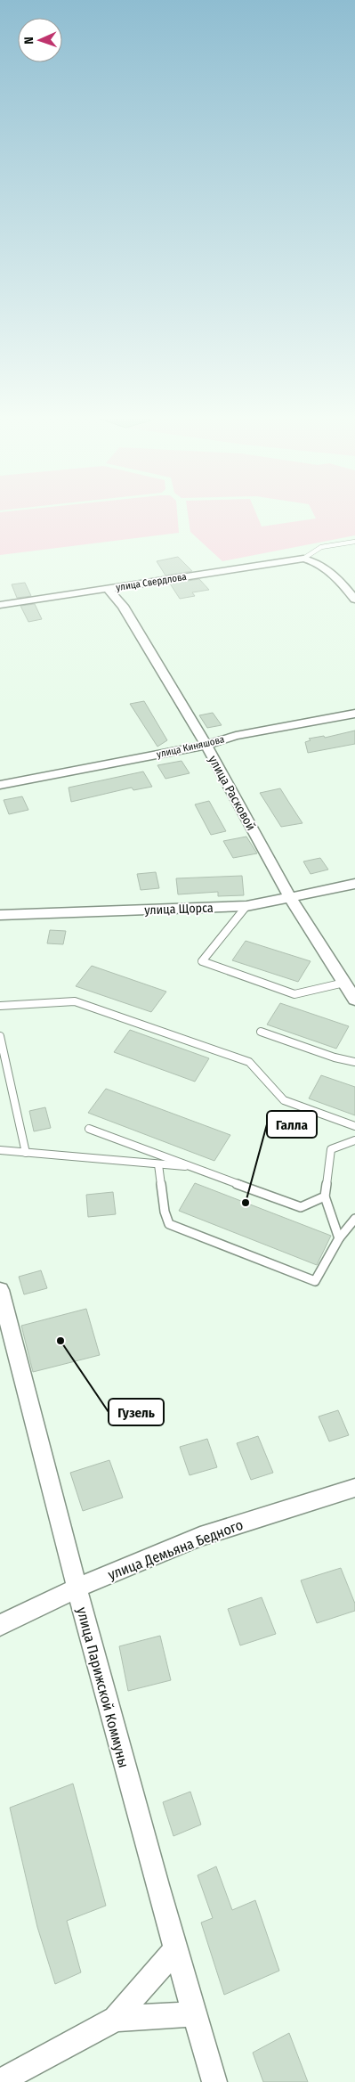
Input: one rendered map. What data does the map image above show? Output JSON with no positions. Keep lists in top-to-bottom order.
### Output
{
  "streets": {
    "street": [
      "улица Свердлова",
      "улица Киняшова",
      "улица Расковой",
      "улица Щорса",
      "улица Демьяна Бедного",
      "улица Парижской Коммуны"
    ]
  },
  "crossings": [
    ["улица Свердлова", "улица Расковой"],
    ["улица Киняшова", "улица Расковой"],
    ["улица Расковой", "улица Щорса"],
    ["улица Демьяна Бедного", "улица Парижской Коммуны"]
  ],
  "places": ["Галла", "Гузель"],
  "north": "left"
}
